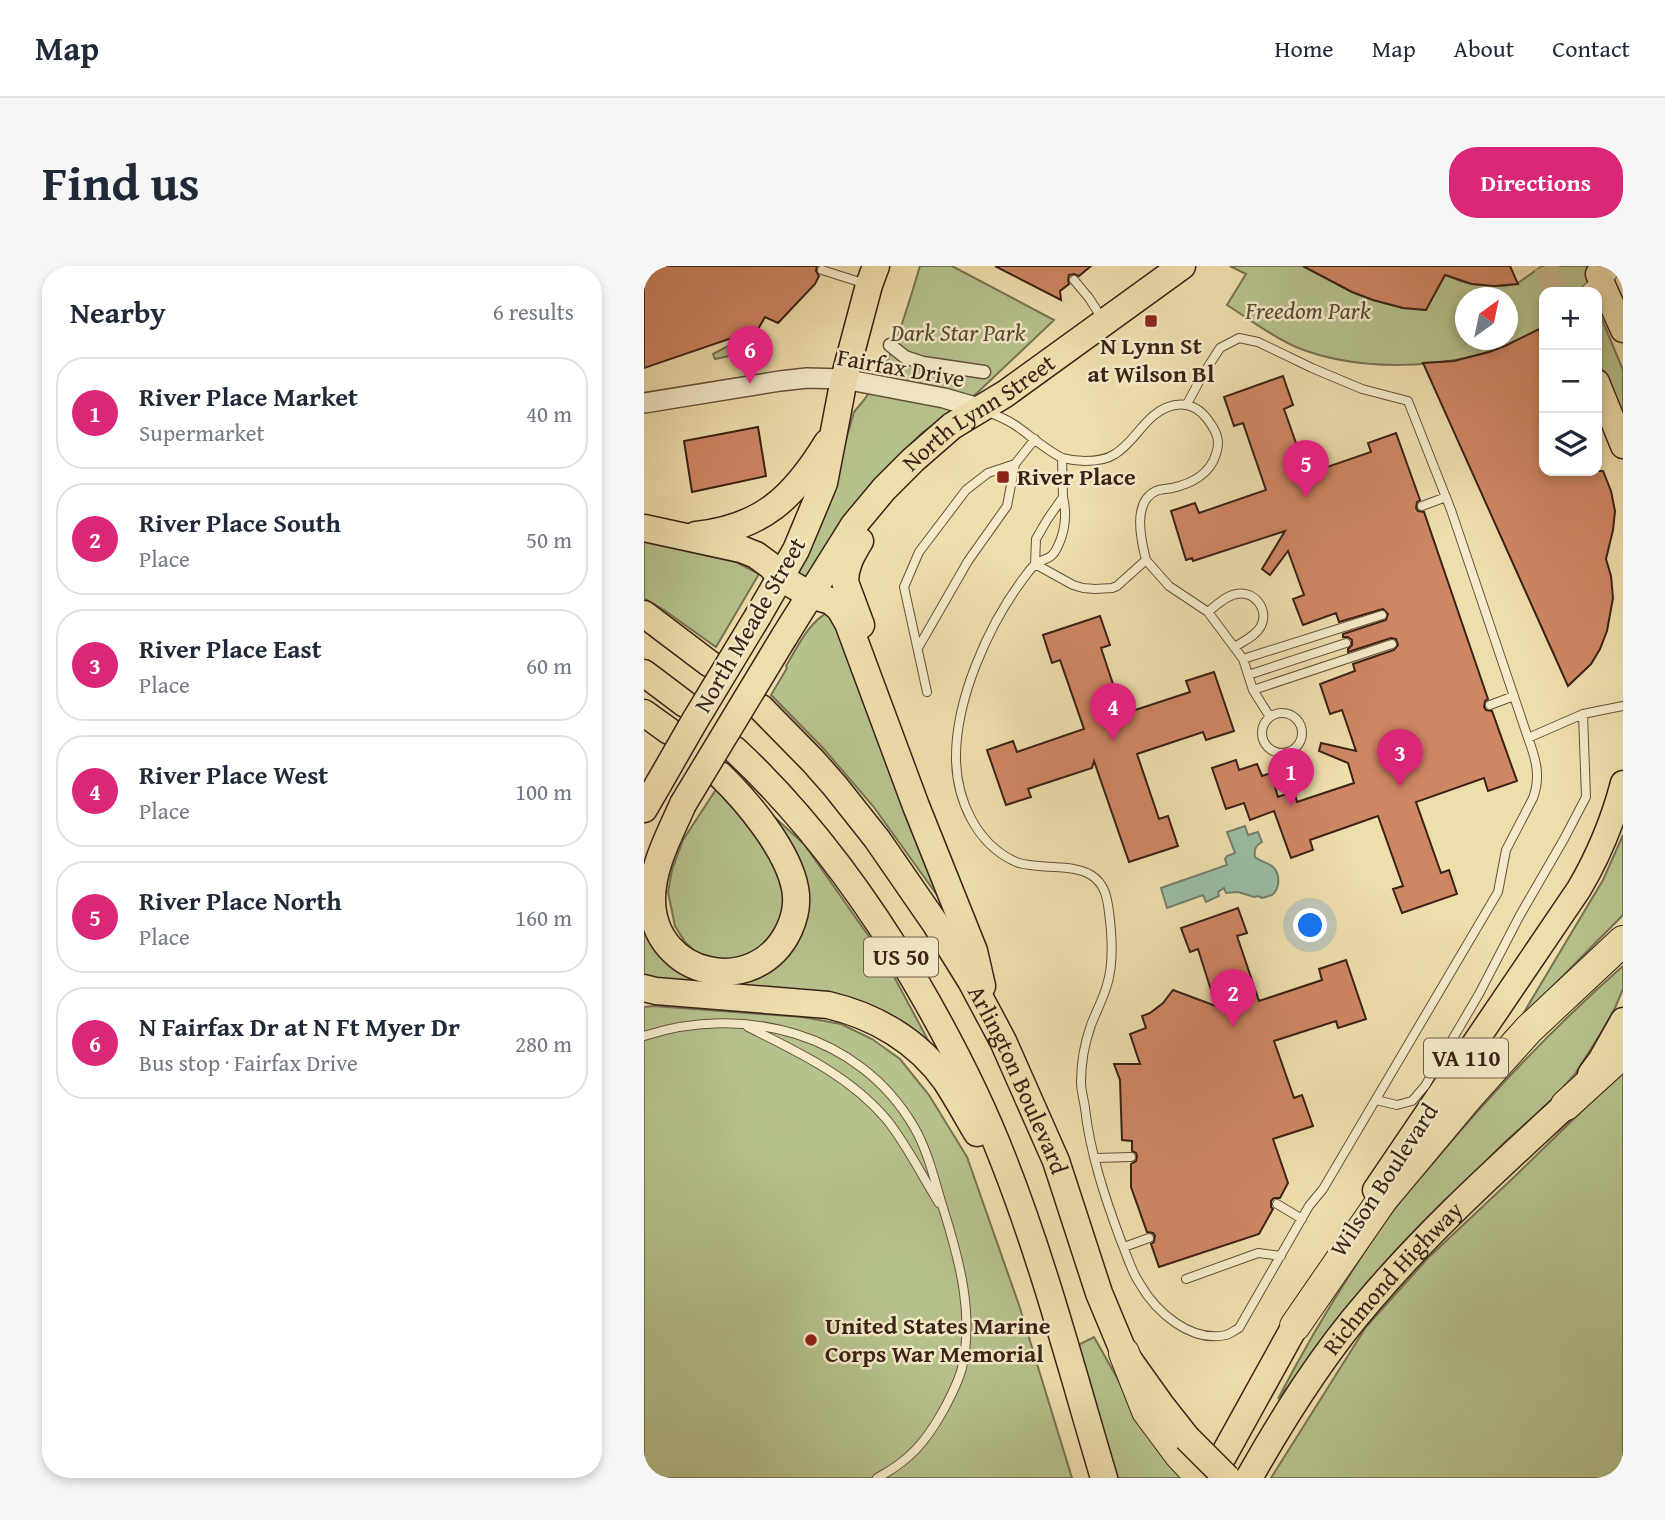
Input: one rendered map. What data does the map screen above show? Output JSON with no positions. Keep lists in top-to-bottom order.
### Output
{
  "streets": {
    "highway": [
      "North Lynn Street",
      "North Meade Street",
      "US 50",
      "VA 110",
      "Arlington Boulevard",
      "Richmond Highway"
    ],
    "main road": ["Wilson Boulevard"],
    "street": ["Fairfax Drive"]
  },
  "crossings": [
    ["Fairfax Drive", "North Lynn Street"],
    ["Fairfax Drive", "North Meade Street"],
    ["North Lynn Street", "North Meade Street"],
    ["Wilson Boulevard", "Richmond Highway"]
  ],
  "parks": ["Freedom Park", "Dark Star Park"],
  "places": {
    "transit": ["N Lynn St at Wilson Bl", "River Place"],
    "other": ["United States Marine Corps War Memorial"]
  },
  "north": "top right",
  "page": {
    "header": "Map",
    "nav": [
      "Home",
      "Map",
      "About",
      "Contact"
    ],
    "title": "Find us",
    "buttons": "Directions",
    "heading": ["Nearby", "6 results"],
    "map_buttons": ["+", "−"],
    "pins": [
      "6",
      "5",
      "4",
      "3",
      "1",
      "2"
    ],
    "list": [
      {
        "mark": "1",
        "name": "River Place Market",
        "note": "Supermarket",
        "value": "40 m"
      },
      {
        "mark": "2",
        "name": "River Place South",
        "note": "Place",
        "value": "50 m"
      },
      {
        "mark": "3",
        "name": "River Place East",
        "note": "Place",
        "value": "60 m"
      },
      {
        "mark": "4",
        "name": "River Place West",
        "note": "Place",
        "value": "100 m"
      },
      {
        "mark": "5",
        "name": "River Place North",
        "note": "Place",
        "value": "160 m"
      },
      {
        "mark": "6",
        "name": "N Fairfax Dr at N Ft Myer Dr",
        "note": "Bus stop · Fairfax Drive",
        "value": "280 m"
      }
    ]
  }
}
